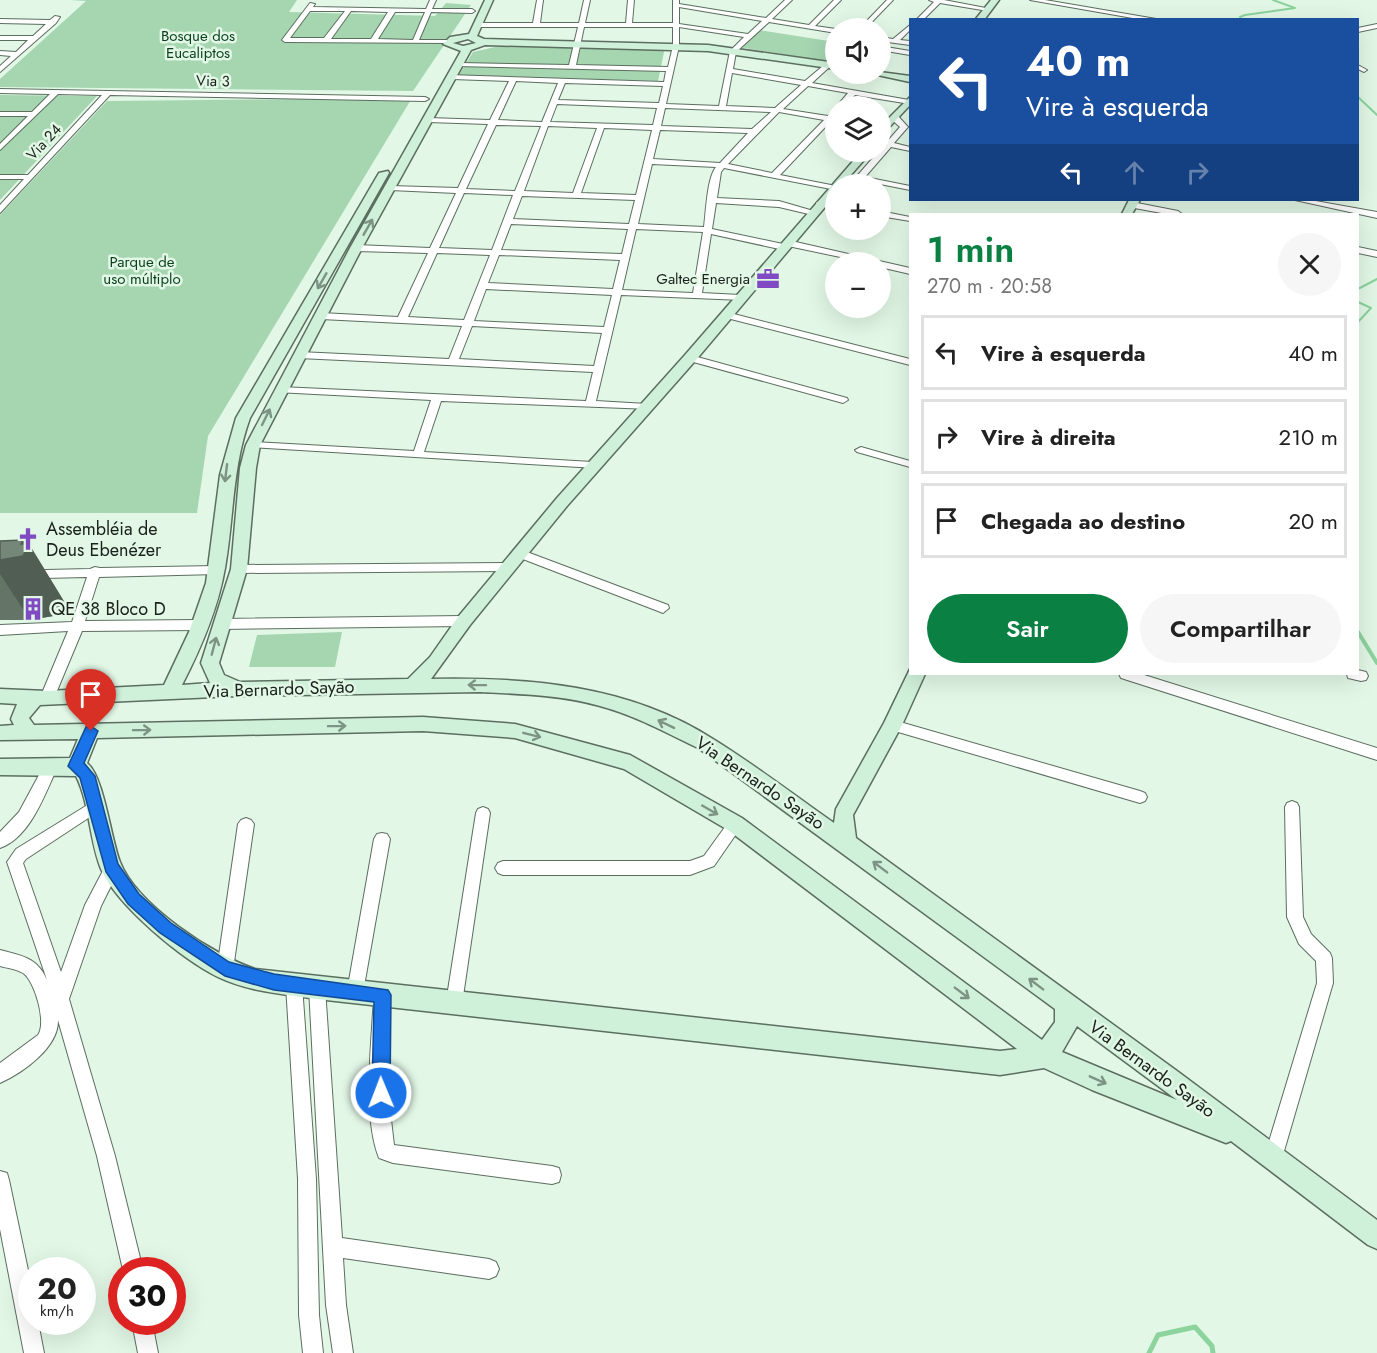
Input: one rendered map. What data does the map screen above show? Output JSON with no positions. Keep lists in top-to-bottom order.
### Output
{
  "streets": {
    "street": ["Via 3", "Via 24", "Via Bernardo Sayão"]
  },
  "crossings": [
    ["Via 3", "Via 24"]
  ],
  "parks": ["Bosque dos Eucaliptos", "Parque de uso múltiplo"],
  "places": {
    "office": ["Galtec Energia"],
    "church": ["Assembléia de Deus Ebenézer"],
    "building": ["QE 38 Bloco D"]
  },
  "page": {
    "map_buttons": ["+", "−"],
    "turn": ["40 m", "Vire à esquerda"],
    "heading": ["1 min", "270 m · 20:58"],
    "list": [
      {
        "name": "Vire à esquerda",
        "value": "40 m"
      },
      {
        "name": "Vire à direita",
        "value": "210 m"
      },
      {
        "name": "Chegada ao destino",
        "value": "20 m"
      }
    ],
    "buttons": ["Sair", "Compartilhar"],
    "speed": "20 km/h",
    "limit": "30"
  }
}
